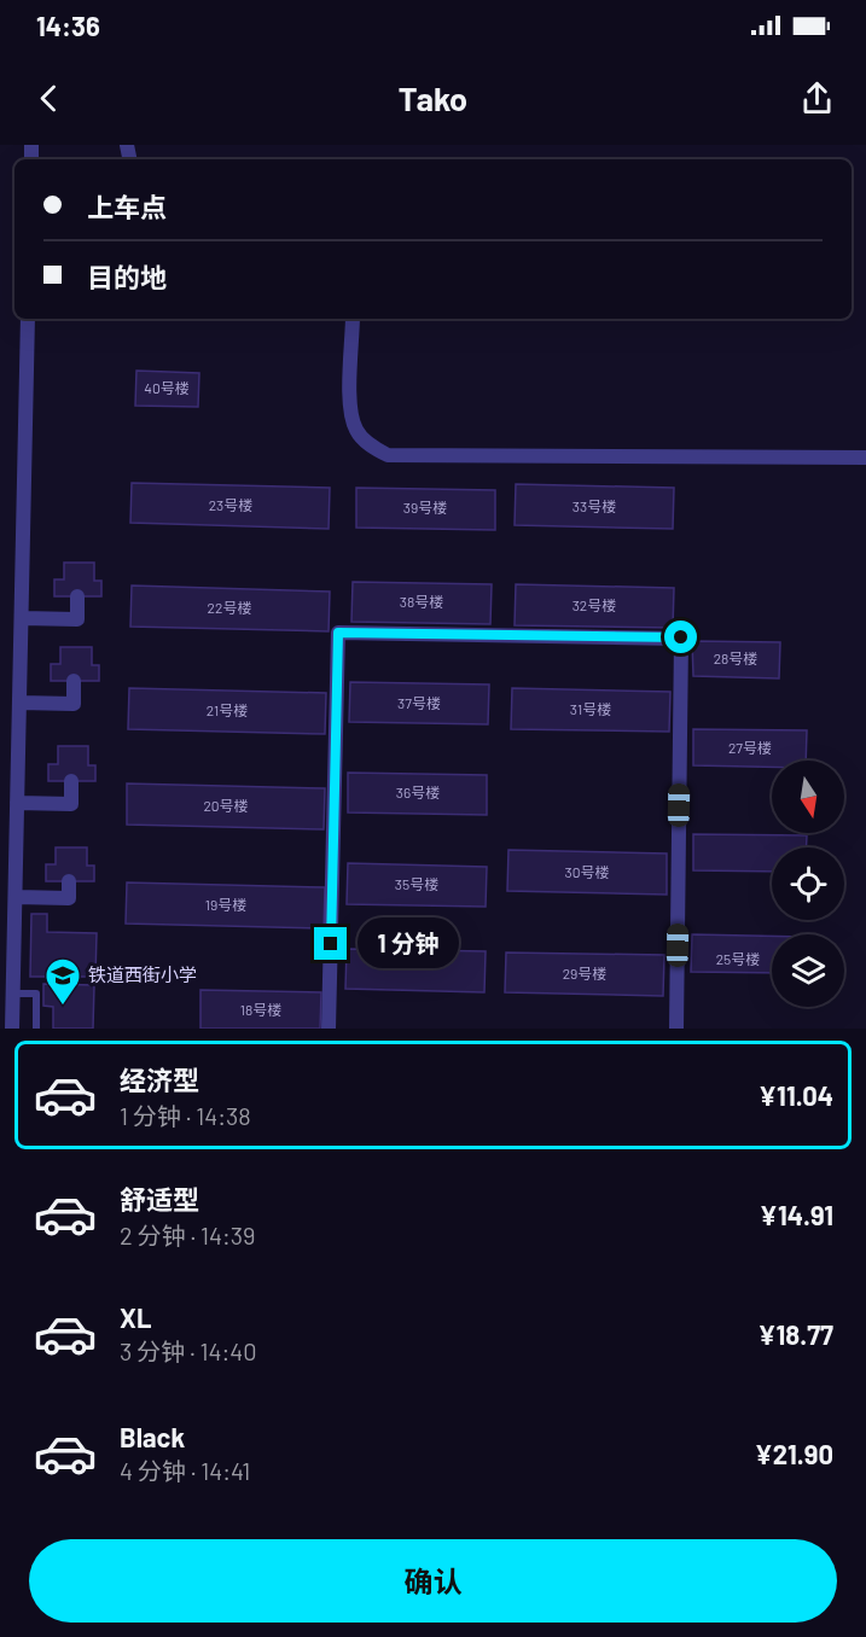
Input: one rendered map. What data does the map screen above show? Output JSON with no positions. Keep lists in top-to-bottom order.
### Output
{
  "places": {
    "school or university": ["铁道西街小学"]
  },
  "house_numbers": [
    "40号楼",
    "23号楼",
    "33号楼",
    "39号楼",
    "38号楼",
    "32号楼",
    "22号楼",
    "28号楼",
    "37号楼",
    "31号楼",
    "21号楼",
    "27号楼",
    "36号楼",
    "20号楼",
    "30号楼",
    "35号楼",
    "19号楼",
    "25号楼",
    "29号楼",
    "18号楼"
  ],
  "north": "bottom",
  "page": {
    "status": "14:36",
    "header": "Tako",
    "banner": ["上车点", "目的地"],
    "bubble": "1 分钟",
    "list": [
      {
        "name": "经济型",
        "note": "1 分钟 · 14:38",
        "value": "¥11.04"
      },
      {
        "name": "舒适型",
        "note": "2 分钟 · 14:39",
        "value": "¥14.91"
      },
      {
        "name": "XL",
        "note": "3 分钟 · 14:40",
        "value": "¥18.77"
      },
      {
        "name": "Black",
        "note": "4 分钟 · 14:41",
        "value": "¥21.90"
      }
    ],
    "buttons": "确认"
  }
}
